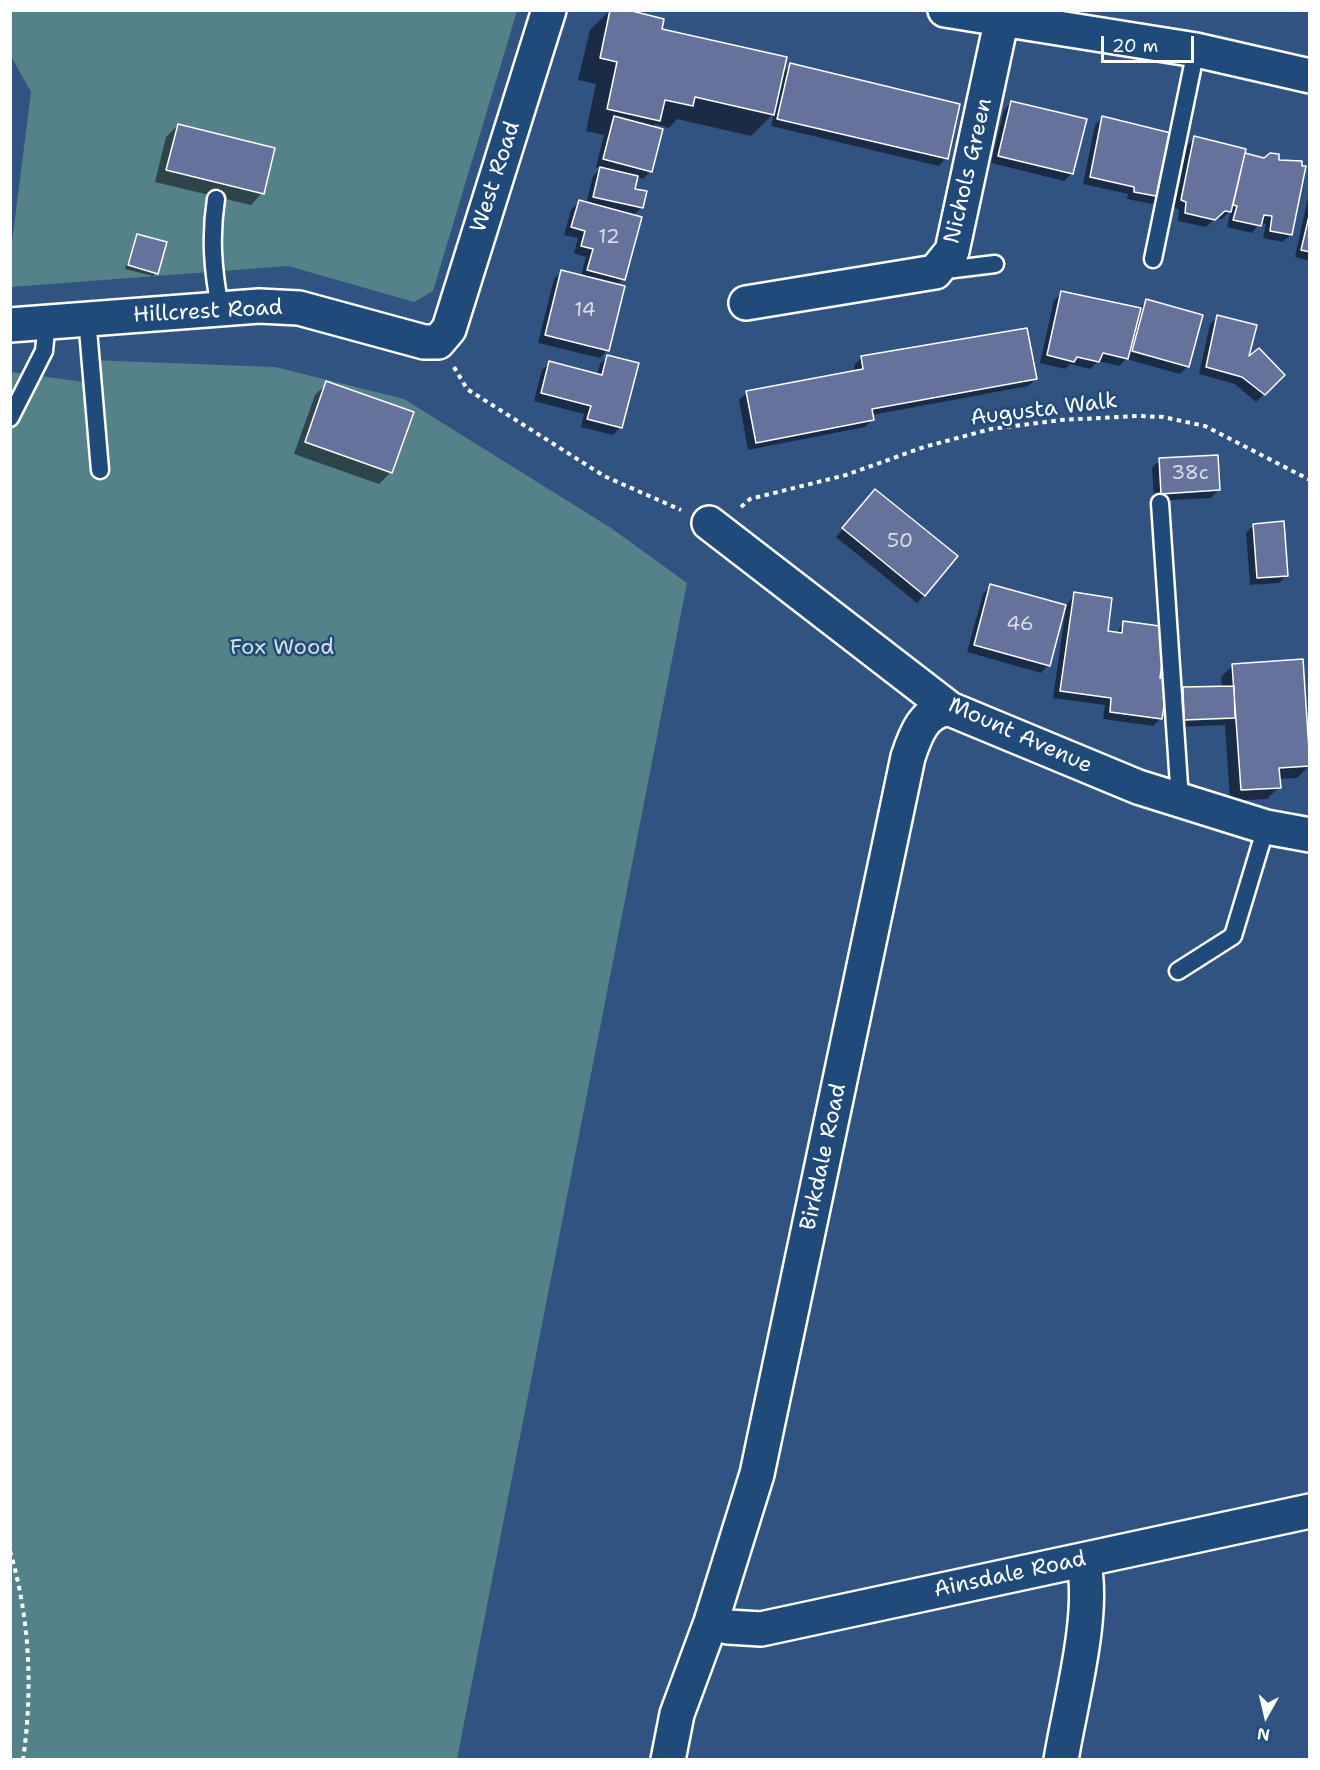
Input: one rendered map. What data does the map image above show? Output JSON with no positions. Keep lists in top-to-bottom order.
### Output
{
  "streets": {
    "street": [
      "Nichols Green",
      "West Road",
      "Hillcrest Road",
      "Mount Avenue",
      "Birkdale Road",
      "Ainsdale Road"
    ],
    "path": ["Augusta Walk"]
  },
  "crossings": [
    ["West Road", "Hillcrest Road"],
    ["Augusta Walk", "Mount Avenue"],
    ["Mount Avenue", "Birkdale Road"],
    ["Birkdale Road", "Ainsdale Road"]
  ],
  "parks": ["Fox Wood"],
  "house_numbers": [
    "12",
    "14",
    "38c",
    "50",
    "46"
  ],
  "scale_bar": "20 m",
  "north": "bottom"
}
